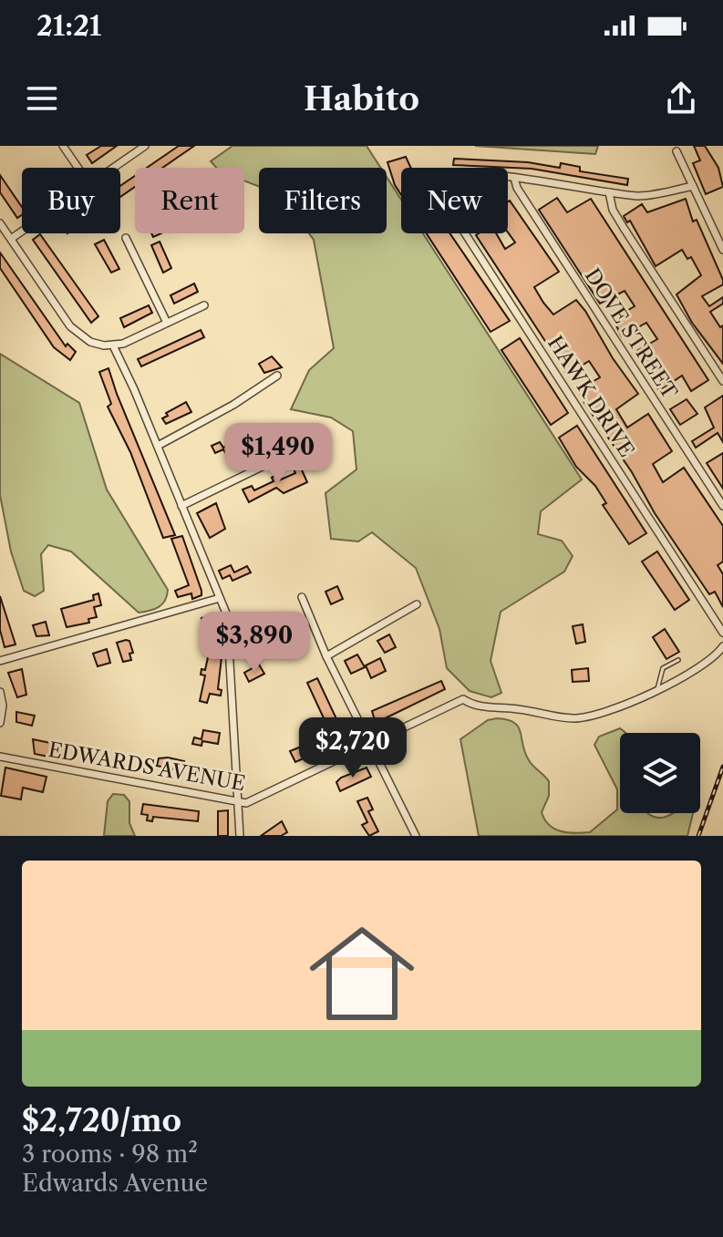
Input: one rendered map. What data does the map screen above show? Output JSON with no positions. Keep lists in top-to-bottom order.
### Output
{
  "streets": {
    "street": ["DOVE STREET", "HAWK DRIVE", "EDWARDS AVENUE"]
  },
  "crossings": [
    ["DOVE STREET", "HAWK DRIVE"]
  ],
  "page": {
    "status": "21:21",
    "header": "Habito",
    "chip": [
      "Buy",
      "Rent",
      "Filters",
      "New"
    ],
    "price": ["$1,490", "$3,890", "$2,720"],
    "list": [
      {
        "name": "$2,720/mo",
        "note": "3 rooms · 98 m² · Edwards Avenue"
      }
    ]
  }
}
